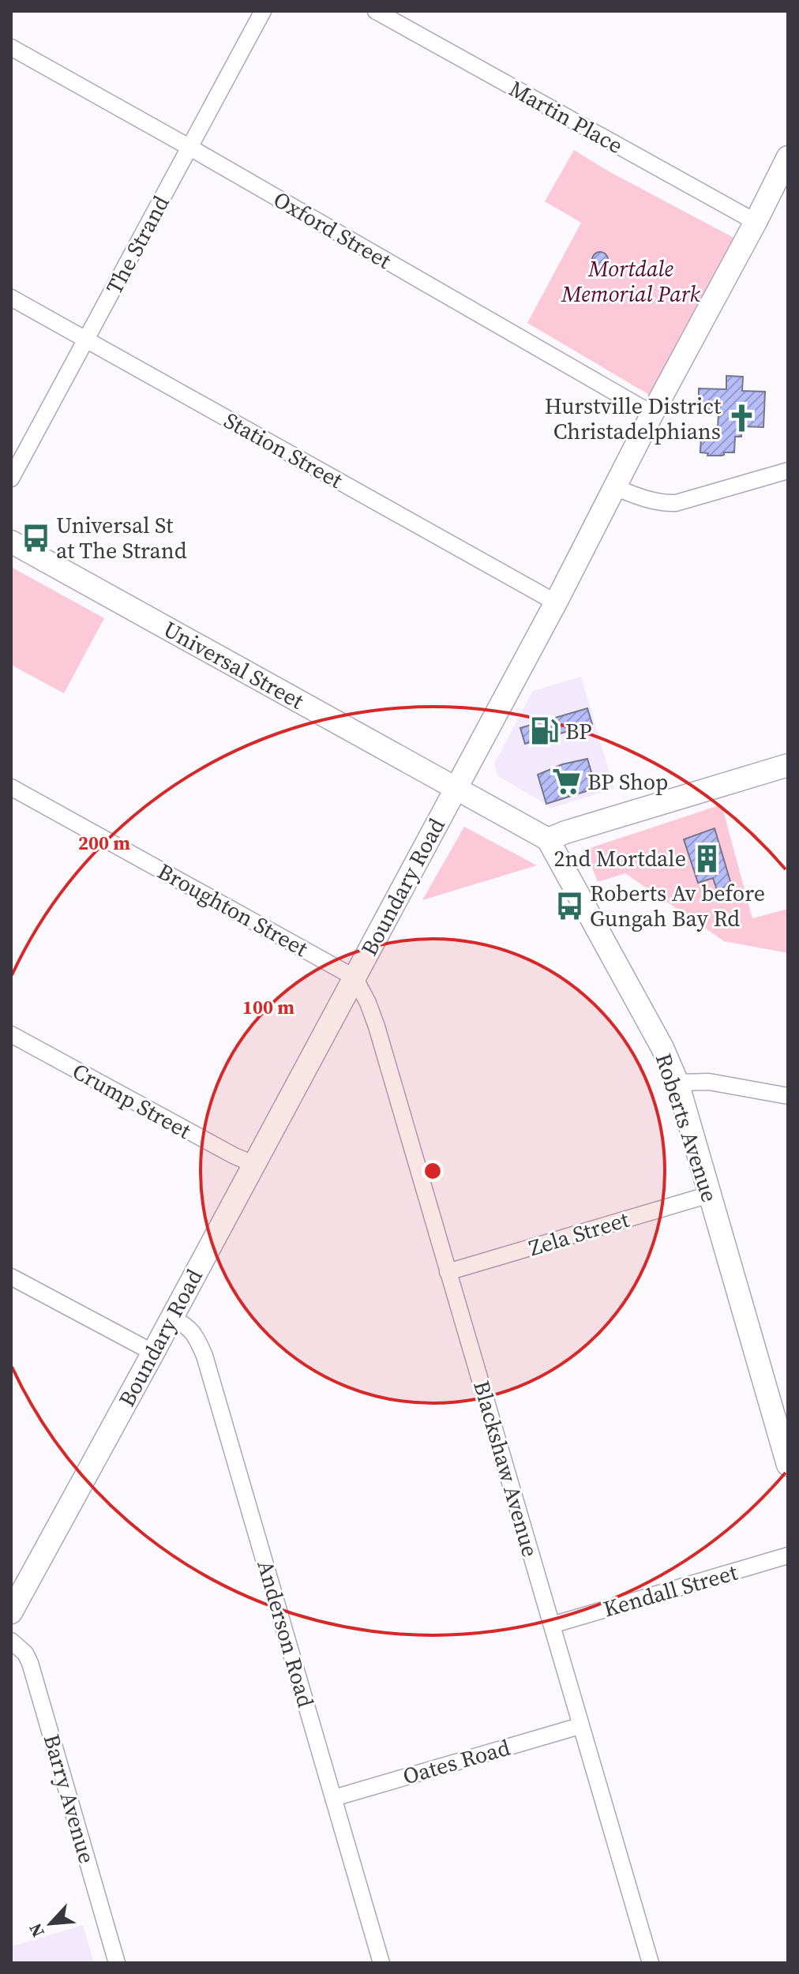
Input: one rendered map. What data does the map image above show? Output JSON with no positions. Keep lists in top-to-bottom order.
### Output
{
  "streets": {
    "main road": ["Universal Street", "Boundary Road", "Roberts Avenue"],
    "street": [
      "Martin Place",
      "Oxford Street",
      "The Strand",
      "Station Street",
      "Broughton Street",
      "Crump Street",
      "Zela Street",
      "Blackshaw Avenue",
      "Kendall Street",
      "Anderson Road",
      "Oates Road",
      "Barry Avenue"
    ]
  },
  "crossings": [
    ["Martin Place", "Boundary Road"],
    ["Oxford Street", "The Strand"],
    ["Oxford Street", "Boundary Road"],
    ["The Strand", "Station Street"],
    ["Station Street", "Boundary Road"],
    ["Universal Street", "Boundary Road"],
    ["Boundary Road", "Broughton Street"],
    ["Boundary Road", "Crump Street"],
    ["Boundary Road", "Blackshaw Avenue"],
    ["Boundary Road", "Anderson Road"],
    ["Broughton Street", "Blackshaw Avenue"],
    ["Roberts Avenue", "Zela Street"],
    ["Zela Street", "Blackshaw Avenue"],
    ["Blackshaw Avenue", "Kendall Street"],
    ["Blackshaw Avenue", "Oates Road"],
    ["Anderson Road", "Oates Road"]
  ],
  "parks": ["Mortdale Memorial Park"],
  "places": {
    "church": ["Hurstville District Christadelphians"],
    "bus stop": ["Universal St at The Strand", "Roberts Av before Gungah Bay Rd"],
    "fuel station": ["BP"],
    "supermarket": ["BP Shop"],
    "building": ["2nd Mortdale"]
  },
  "north": "bottom left",
  "rings": ["200 m", "100 m"]
}
